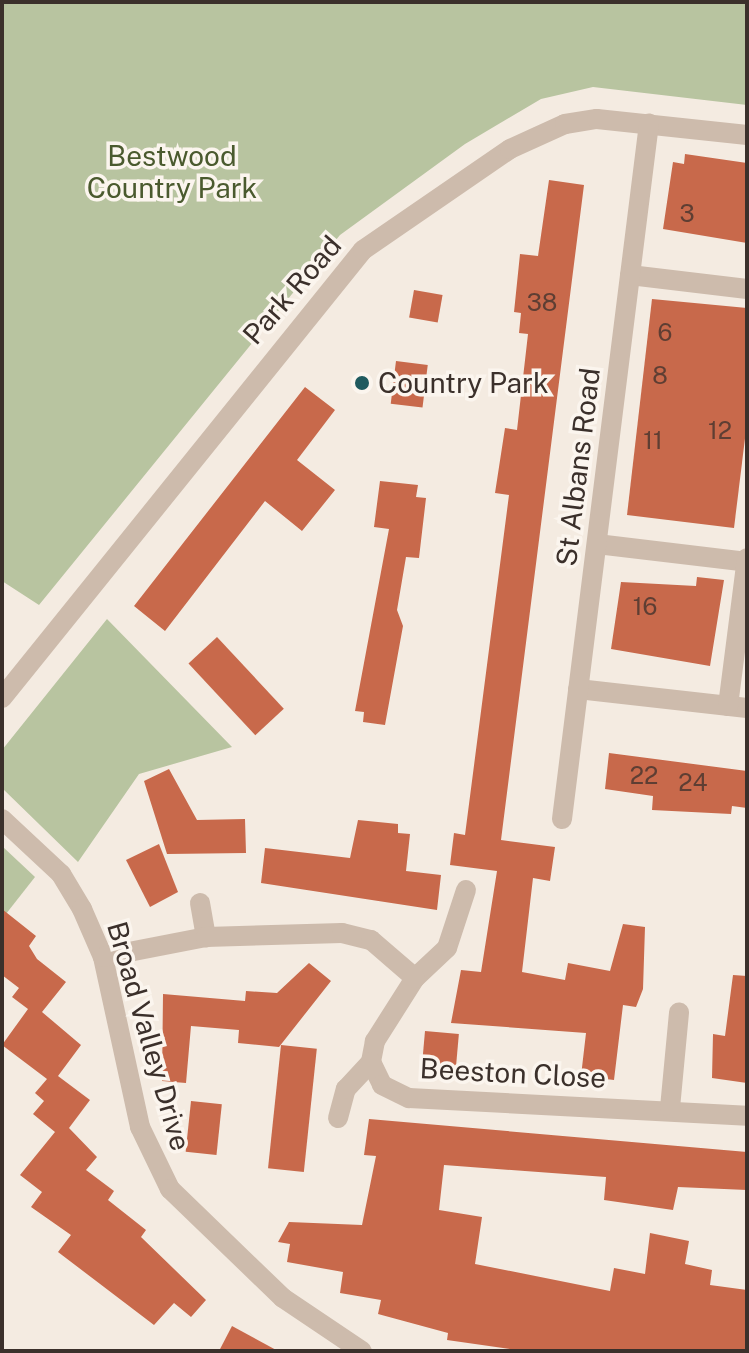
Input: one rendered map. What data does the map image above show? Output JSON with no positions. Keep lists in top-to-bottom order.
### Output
{
  "streets": {
    "street": [
      "Park Road",
      "St Albans Road",
      "Broad Valley Drive",
      "Beeston Close"
    ]
  },
  "crossings": [
    ["Park Road", "St Albans Road"]
  ],
  "parks": ["Bestwood Country Park"],
  "places": ["Country Park"],
  "house_numbers": [
    "3",
    "38",
    "6",
    "8",
    "12",
    "11",
    "16",
    "22",
    "24"
  ]
}
